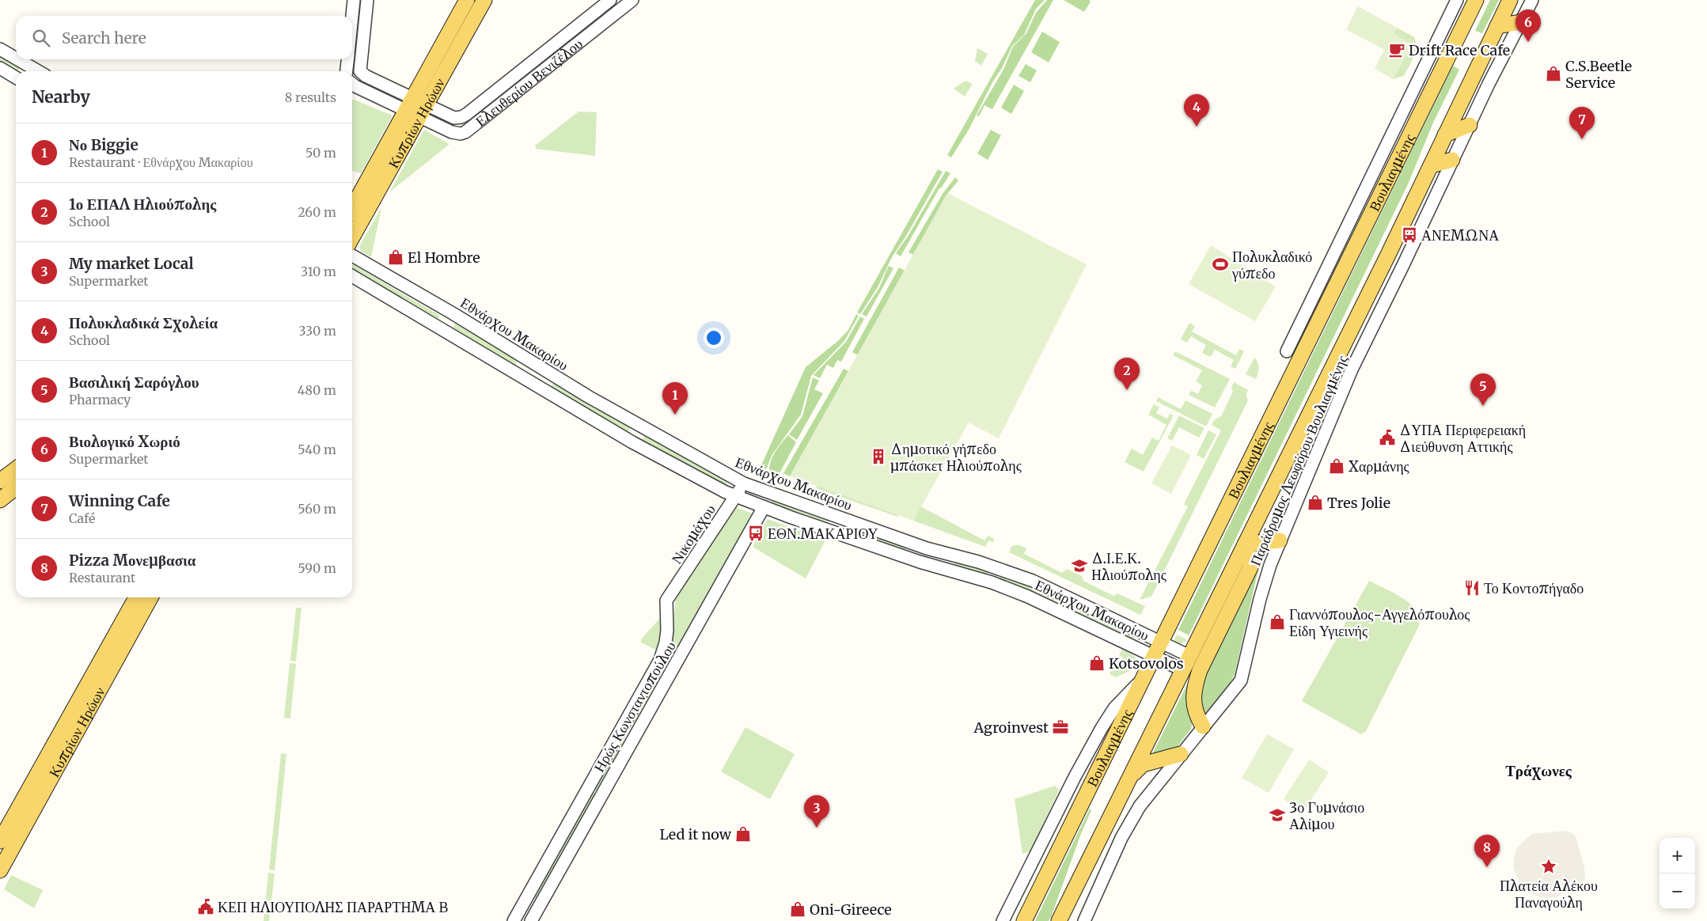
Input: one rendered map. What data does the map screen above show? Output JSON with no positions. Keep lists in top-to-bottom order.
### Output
{
  "streets": {
    "main road": ["Κυπρίων Ηρώων", "Βουλιαγμένης"],
    "street": [
      "Ελευθερίου Βενιζέλου",
      "Εθνάρχου Μακαρίου",
      "Παράδρομος Λεωφόρου Βουλιαγμένης",
      "Νικομάχου",
      "Ηρώς Κωνσταντοπούλου"
    ]
  },
  "crossings": [
    ["Ελευθερίου Βενιζέλου", "Κυπρίων Ηρώων"],
    ["Βουλιαγμένης", "Εθνάρχου Μακαρίου"],
    ["Εθνάρχου Μακαρίου", "Νικομάχου"],
    ["Εθνάρχου Μακαρίου", "Ηρώς Κωνσταντοπούλου"],
    ["Νικομάχου", "Ηρώς Κωνσταντοπούλου"]
  ],
  "districts": ["Τράχωνες"],
  "places": {
    "cafe": ["Drift Race Cafe"],
    "shop": [
      "C.S.Beetle Service",
      "El Hombre",
      "Χαρμάνης",
      "Tres Jolie",
      "Γιαννόπουλος-Αγγελόπουλος Είδη Υγιεινής",
      "Kotsovolos",
      "Led it now",
      "Oni-Gireece"
    ],
    "bus stop": ["ΑΝΕΜΩΝΑ", "ΕΘΝ.ΜΑΚΑΡΙΟΥ"],
    "sports": ["Πολυκλαδικό γύπεδο"],
    "public building": ["ΔΥΠΑ Περιφερειακή Διεύθυνση Αττικής", "ΚΕΠ ΗΛΙΟΥΠΟΛΗΣ ΠΑΡΑΡΤΗΜΑ Β"],
    "building": ["Δημοτικό γήπεδο μπάσκετ Ηλιούπολης"],
    "school or university": ["Δ.Ι.Ε.Κ. Ηλιούπολης", "3ο Γυμνάσιο Αλίμου"],
    "restaurant": ["Το Κοντοπήγαδο"],
    "office": ["Agroinvest"],
    "place": ["Πλατεία Αλέκου Παναγούλη"]
  },
  "page": {
    "pins": [
      "6",
      "4",
      "7",
      "2",
      "5",
      "1",
      "3",
      "8"
    ],
    "search": "Search here",
    "heading": ["Nearby", "8 results"],
    "list": [
      {
        "mark": "1",
        "name": "Νο Biggie",
        "note": "Restaurant · Εθνάρχου Μακαρίου",
        "value": "50 m"
      },
      {
        "mark": "2",
        "name": "1ο ΕΠΑΛ Ηλιούπολης",
        "note": "School",
        "value": "260 m"
      },
      {
        "mark": "3",
        "name": "My market Local",
        "note": "Supermarket",
        "value": "310 m"
      },
      {
        "mark": "4",
        "name": "Πολυκλαδικά Σχολεία",
        "note": "School",
        "value": "330 m"
      },
      {
        "mark": "5",
        "name": "Βασιλική Σαρόγλου",
        "note": "Pharmacy",
        "value": "480 m"
      },
      {
        "mark": "6",
        "name": "Βιολογικό Χωριό",
        "note": "Supermarket",
        "value": "540 m"
      },
      {
        "mark": "7",
        "name": "Winning Cafe",
        "note": "Café",
        "value": "560 m"
      },
      {
        "mark": "8",
        "name": "Pizza Μονεμβασια",
        "note": "Restaurant",
        "value": "590 m"
      }
    ],
    "map_buttons": ["+", "−"]
  }
}
